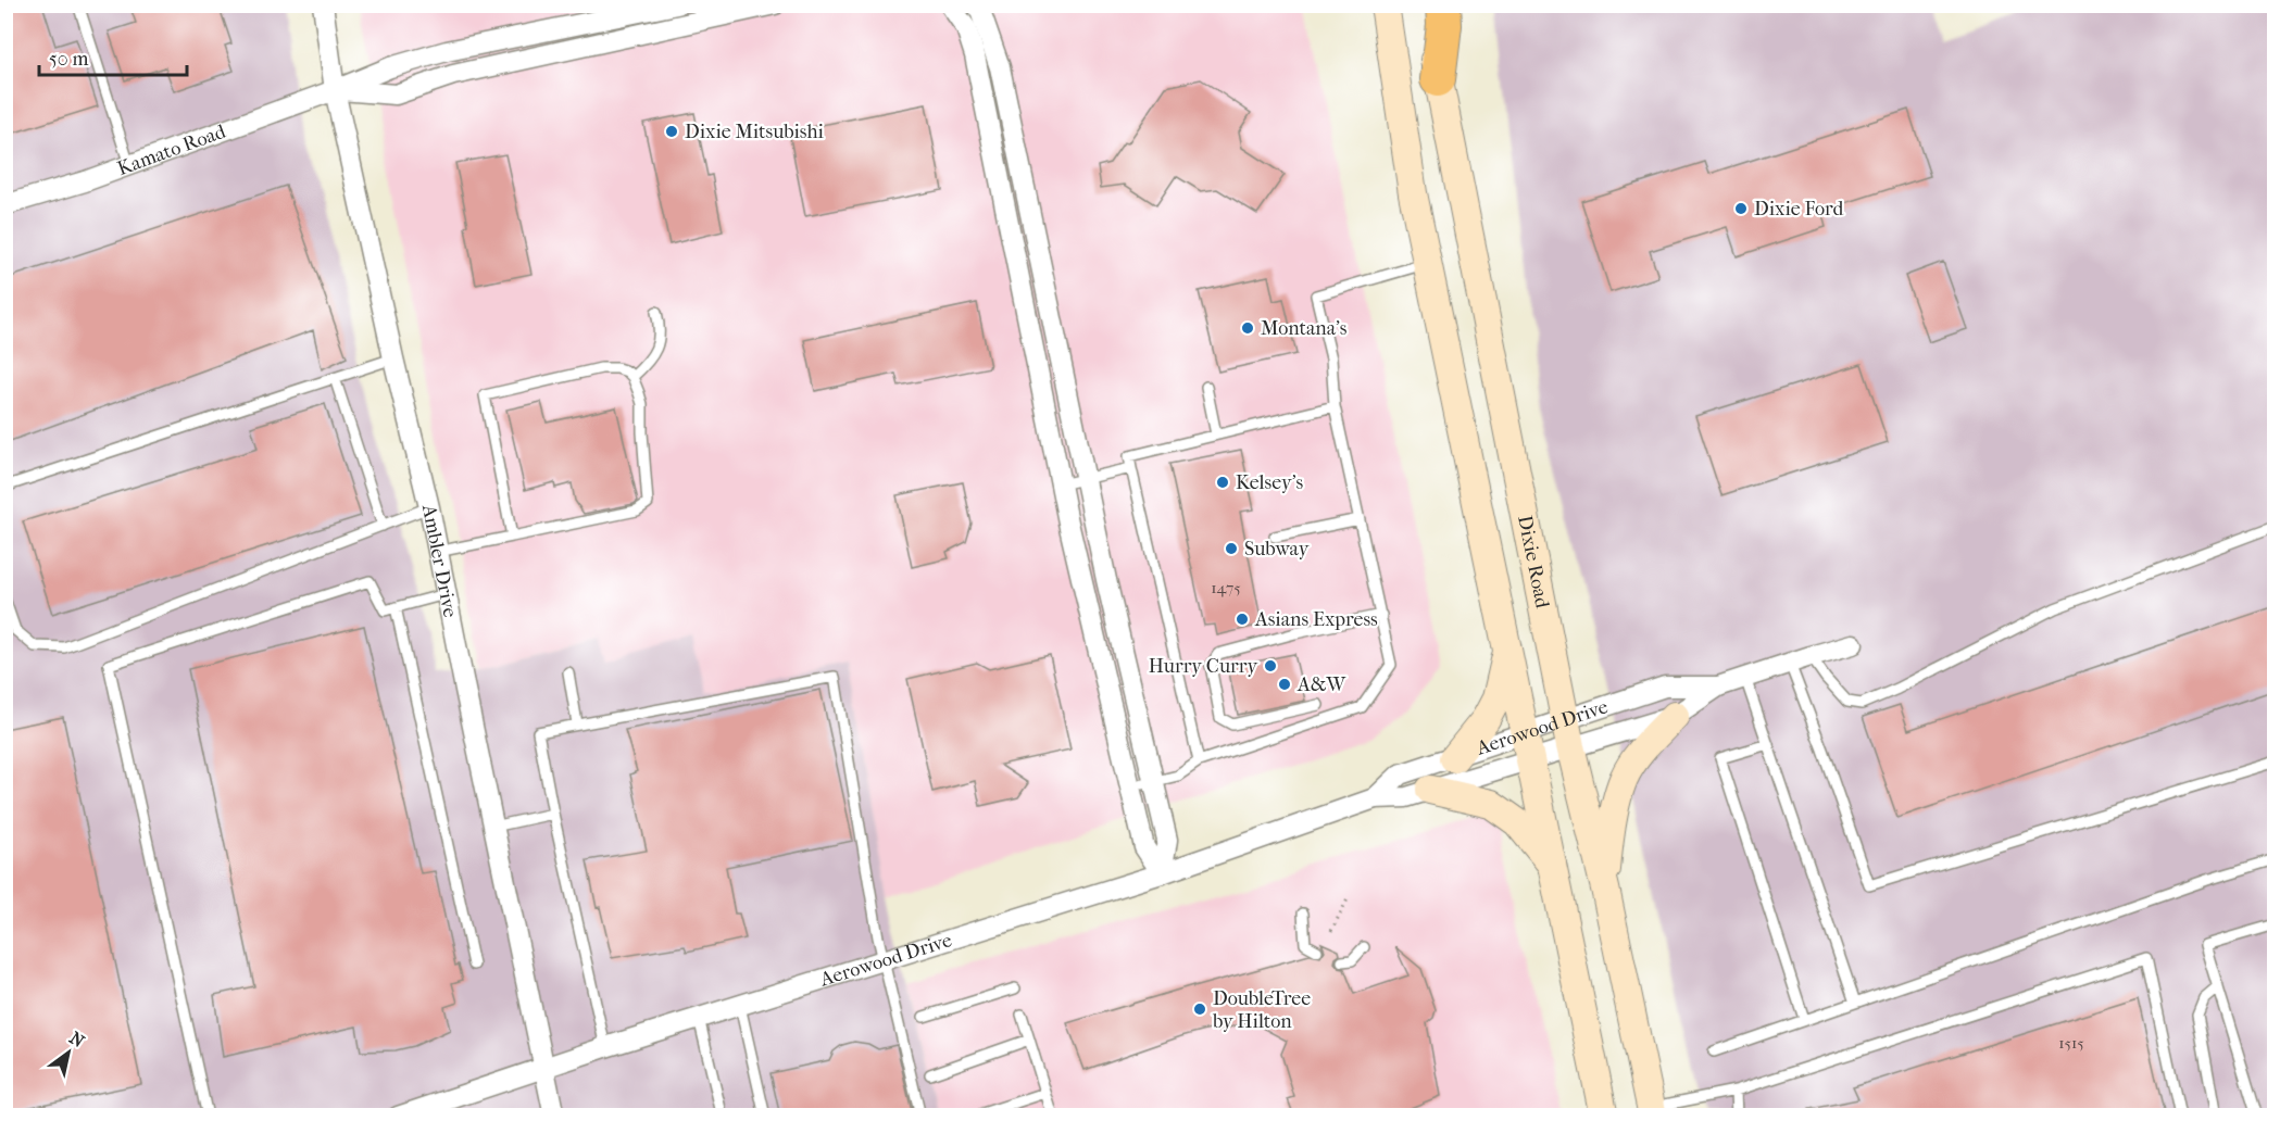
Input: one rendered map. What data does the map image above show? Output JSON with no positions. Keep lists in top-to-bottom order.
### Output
{
  "streets": {
    "main road": ["Dixie Road"],
    "street": ["Kamato Road", "Ambler Drive", "Aerowood Drive"]
  },
  "crossings": [
    ["Kamato Road", "Ambler Drive"],
    ["Ambler Drive", "Aerowood Drive"],
    ["Dixie Road", "Aerowood Drive"]
  ],
  "places": [
    "Dixie Mitsubishi",
    "Dixie Ford",
    "Montana's",
    "Kelsey's",
    "Subway",
    "Asians Express",
    "Hurry Curry",
    "A&W",
    "DoubleTree by Hilton"
  ],
  "house_numbers": ["1475", "1515"],
  "scale_bar": "50 m",
  "north": "top right"
}
